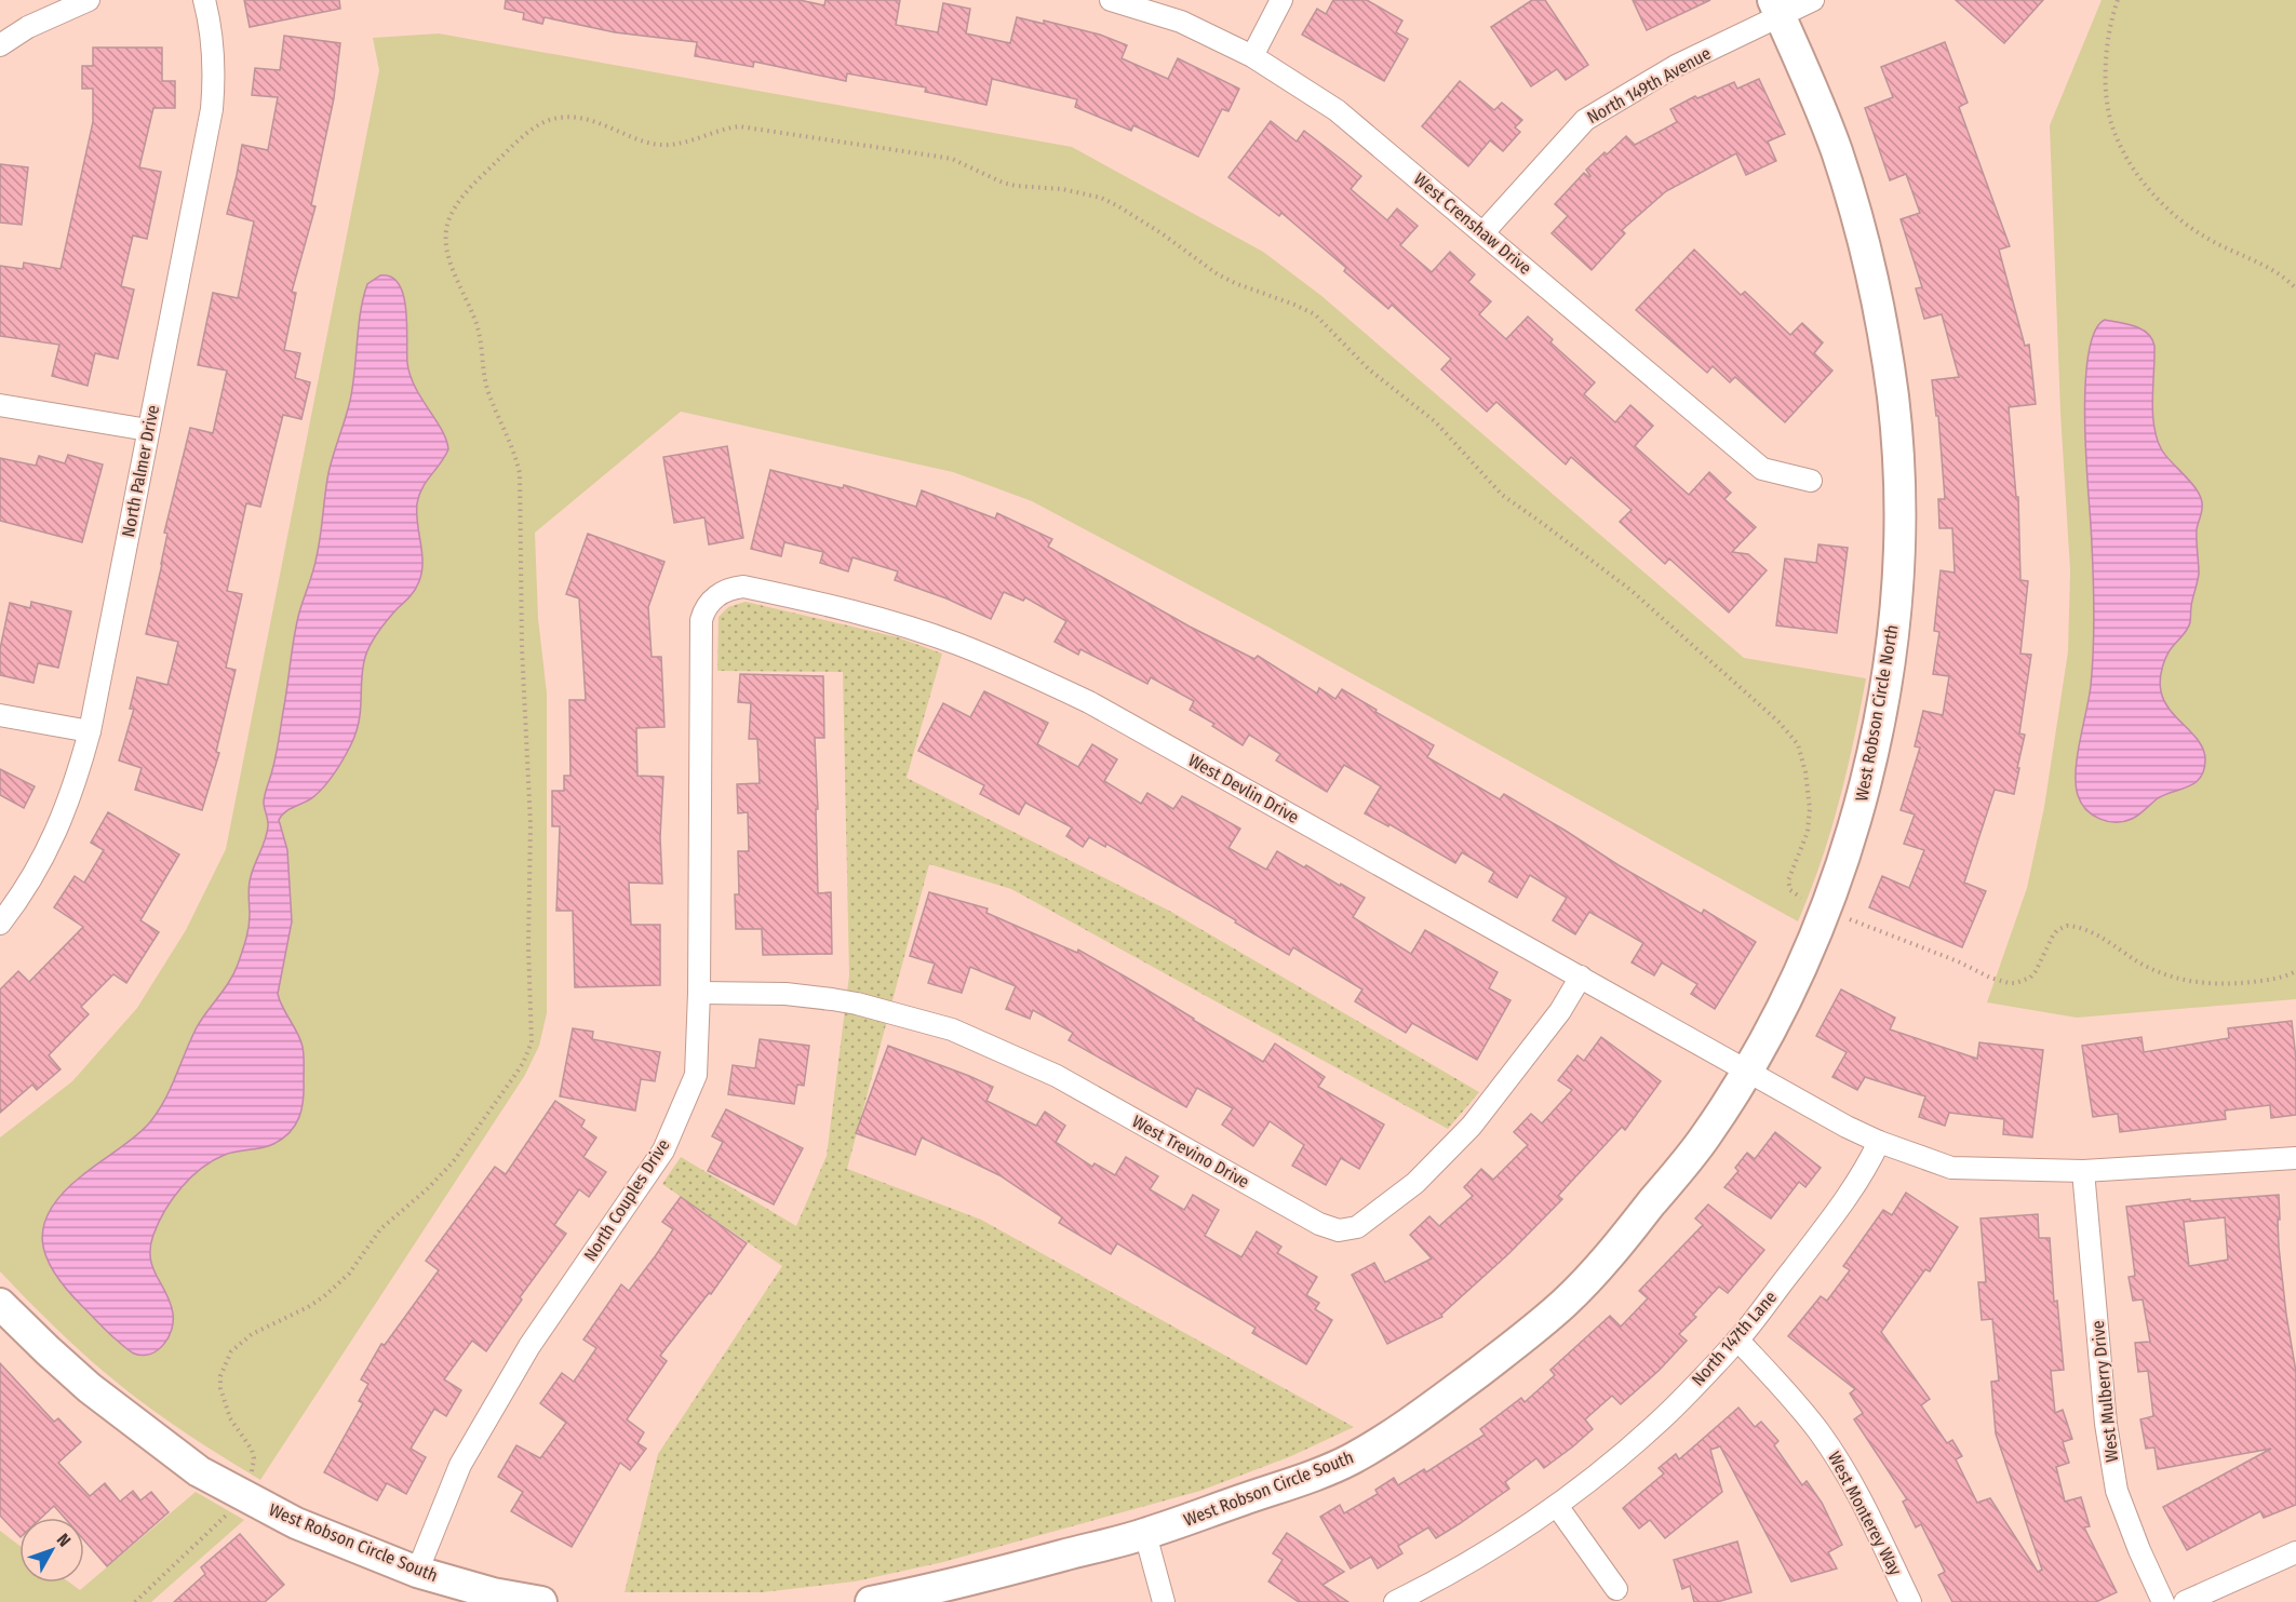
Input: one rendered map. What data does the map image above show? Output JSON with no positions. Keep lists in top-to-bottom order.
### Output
{
  "streets": {
    "street": [
      "North 149th Avenue",
      "West Crenshaw Drive",
      "North Palmer Drive",
      "West Robson Circle North",
      "West Devlin Drive",
      "West Trevino Drive",
      "North Couples Drive",
      "North 147th Lane",
      "West Mulberry Drive",
      "West Robson Circle South",
      "West Monterey Way"
    ]
  },
  "crossings": [
    ["North 149th Avenue", "West Crenshaw Drive"],
    ["North 149th Avenue", "West Robson Circle North"],
    ["West Robson Circle North", "West Devlin Drive"],
    ["West Robson Circle North", "West Robson Circle South"],
    ["West Devlin Drive", "West Trevino Drive"],
    ["West Devlin Drive", "North Couples Drive"],
    ["West Trevino Drive", "North Couples Drive"],
    ["North Couples Drive", "West Robson Circle South"],
    ["North 147th Lane", "West Monterey Way"]
  ],
  "north": "top right"
}
